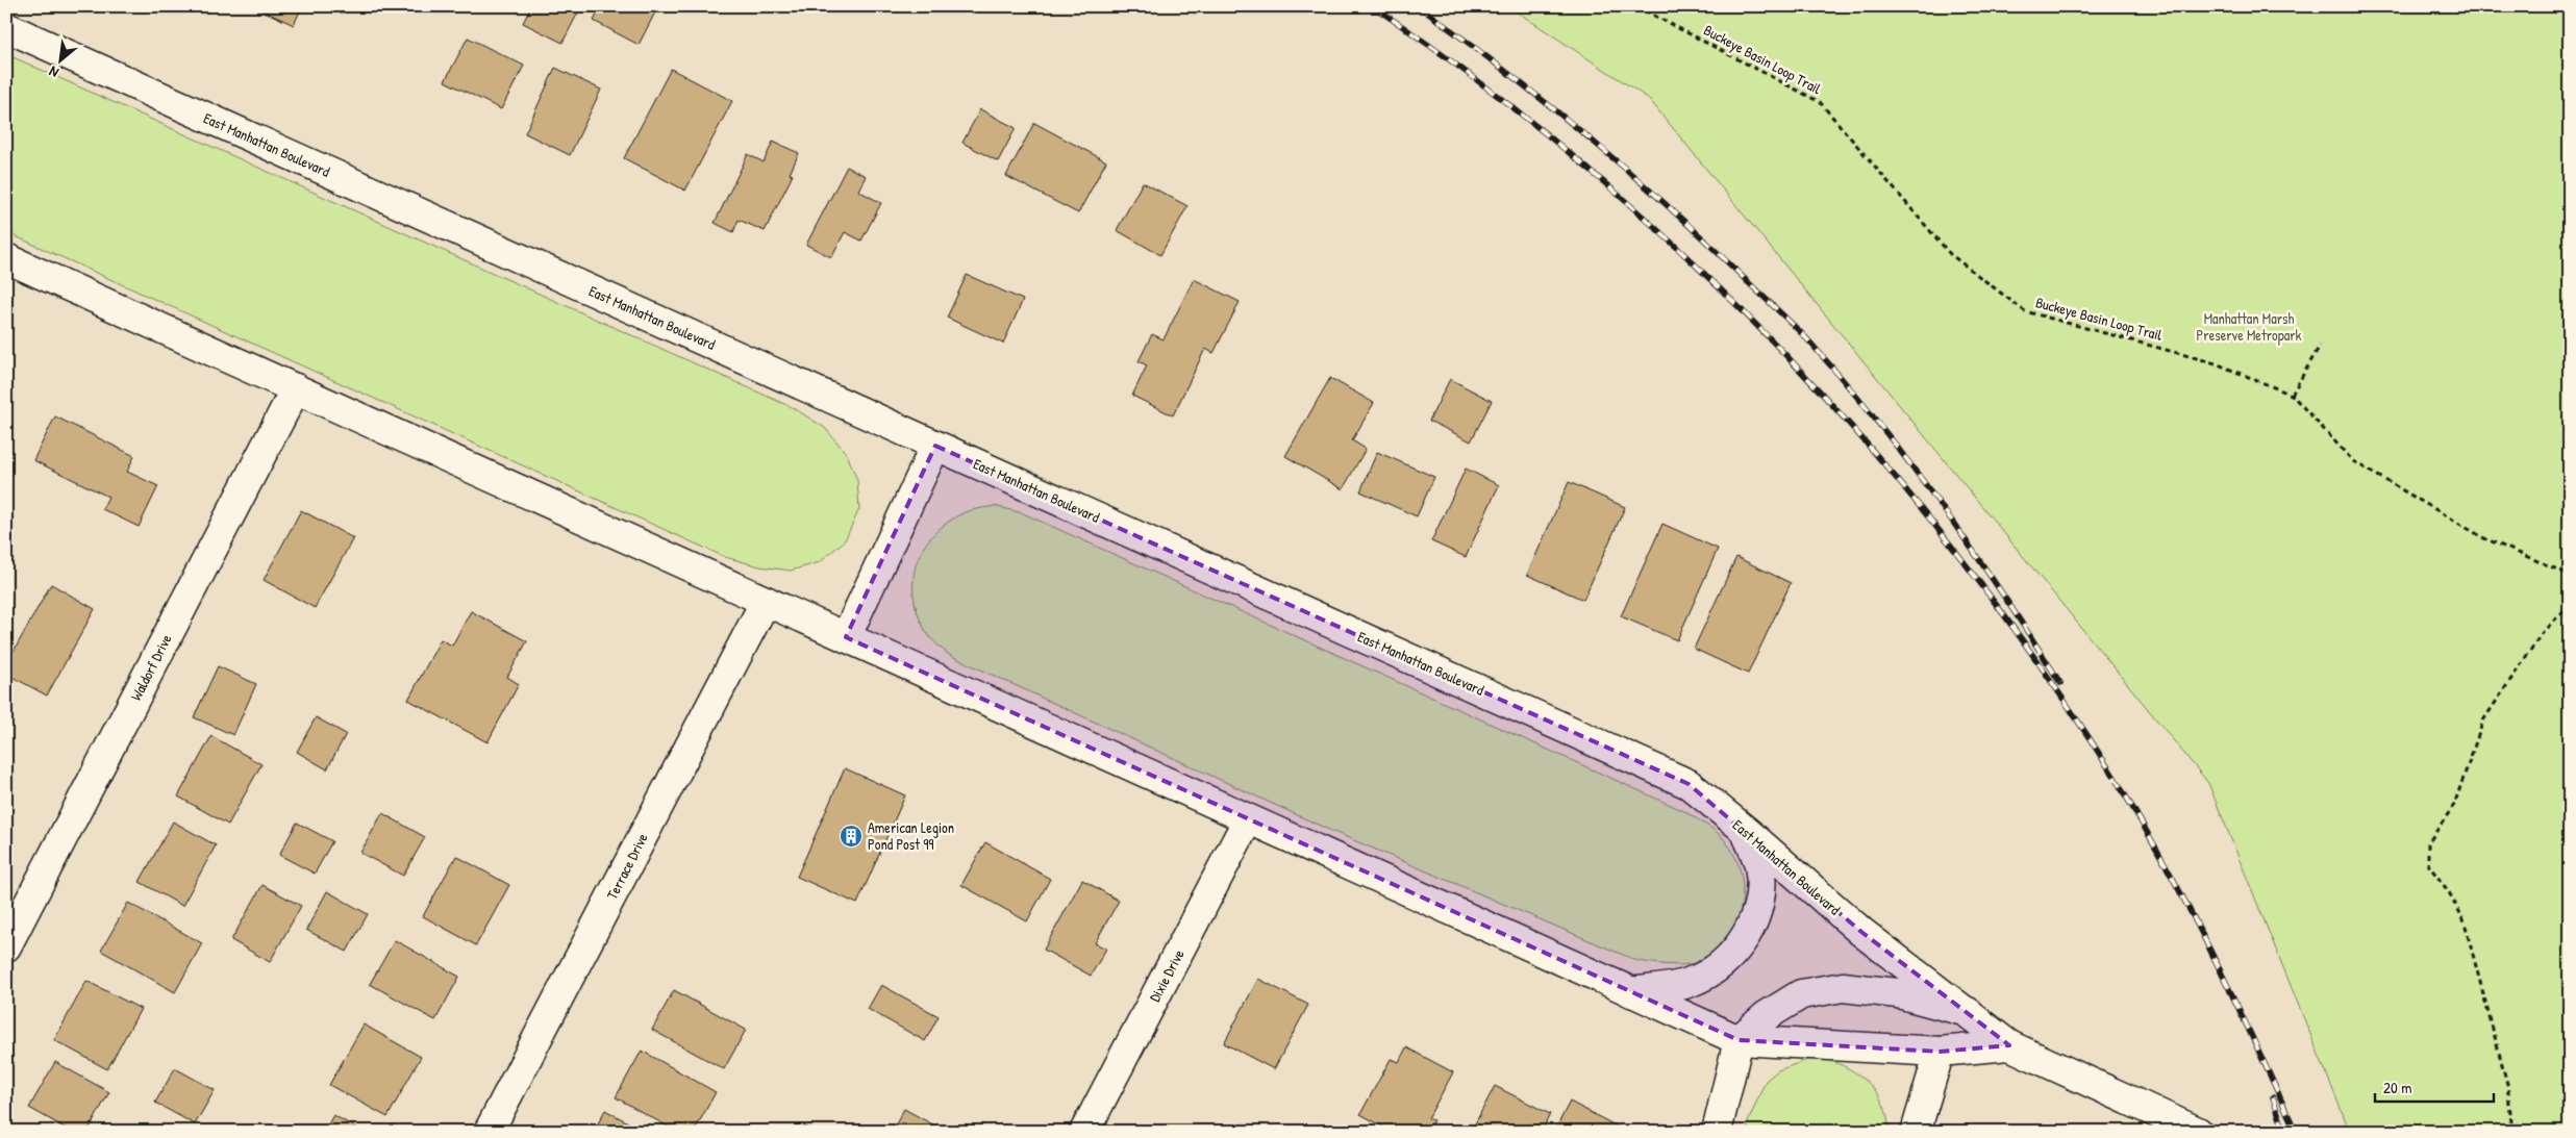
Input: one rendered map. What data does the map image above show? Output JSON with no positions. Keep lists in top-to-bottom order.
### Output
{
  "streets": {
    "street": [
      "East Manhattan Boulevard",
      "Waldorf Drive",
      "Terrace Drive",
      "Dixie Drive"
    ],
    "path": ["Buckeye Basin Loop Trail"]
  },
  "crossings": [
    ["East Manhattan Boulevard", "Waldorf Drive"],
    ["East Manhattan Boulevard", "Terrace Drive"],
    ["East Manhattan Boulevard", "Dixie Drive"]
  ],
  "parks": ["Manhattan Marsh Preserve Metropark"],
  "places": {
    "building": ["American Legion Pond Post 99"]
  },
  "scale_bar": "20 m",
  "north": "bottom left"
}
